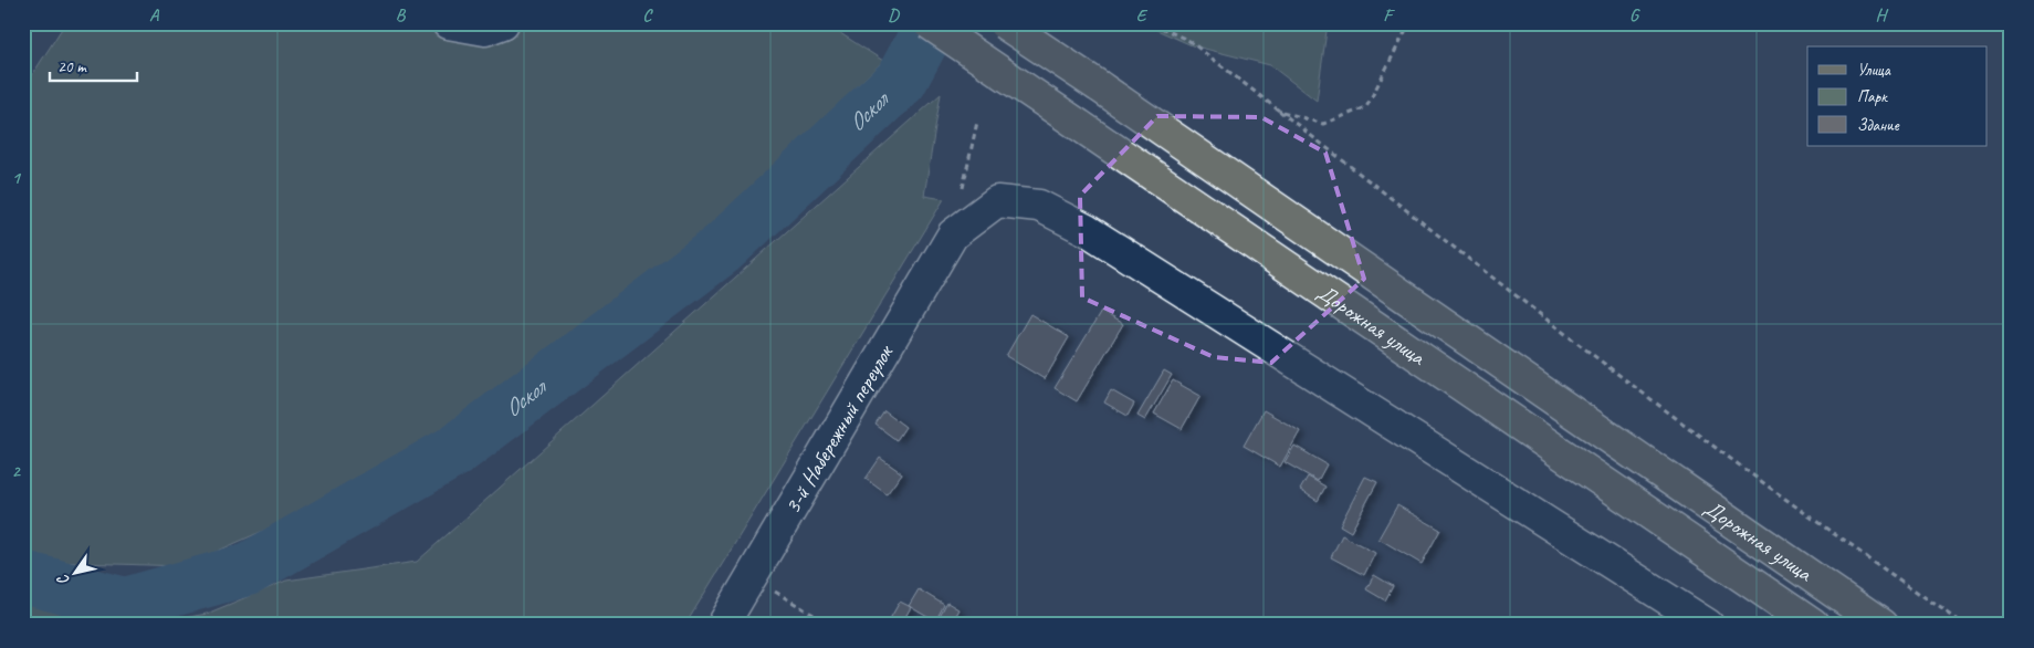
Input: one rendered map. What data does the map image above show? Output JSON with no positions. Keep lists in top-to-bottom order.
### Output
{
  "streets": {
    "main road": ["Дорожная улица"],
    "street": ["3-й Набережный переулок"]
  },
  "water": ["Оскол"],
  "legend": ["Улица", "Парк", "Здание"],
  "scale_bar": "20 m",
  "north": "bottom left",
  "grid": {
    "columns": [
      "A",
      "B",
      "C",
      "D",
      "E",
      "F",
      "G",
      "H"
    ],
    "rows": ["1", "2"]
  }
}
